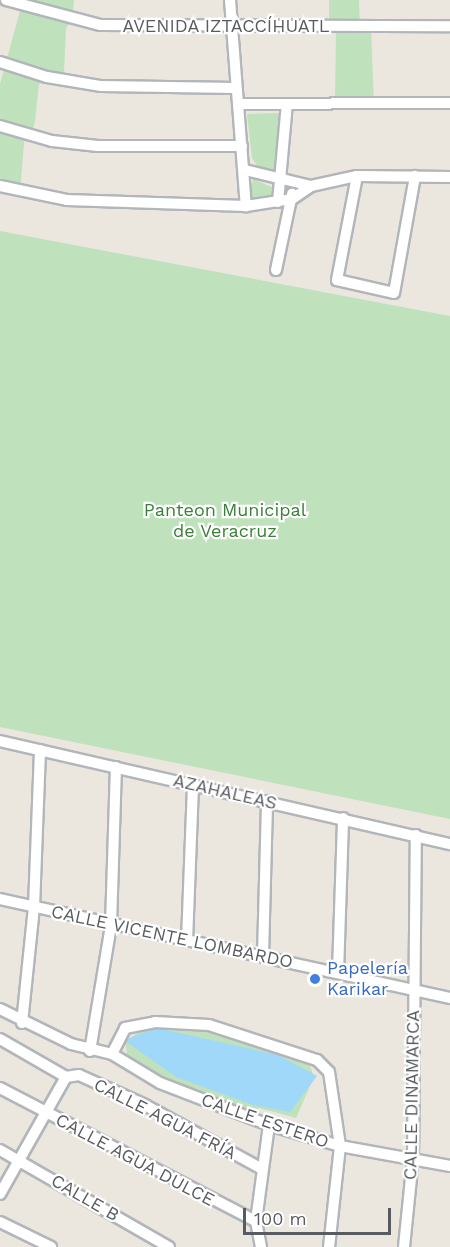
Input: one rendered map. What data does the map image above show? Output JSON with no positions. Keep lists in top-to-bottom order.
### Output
{
  "streets": {
    "street": [
      "AVENIDA IZTACCÍHUATL",
      "AZAHALEAS",
      "CALLE VICENTE LOMBARDO",
      "CALLE DINAMARCA",
      "CALLE AGUA FRÍA",
      "CALLE ESTERO",
      "CALLE AGUA DULCE",
      "CALLE B"
    ]
  },
  "crossings": [
    ["AZAHALEAS", "CALLE DINAMARCA"],
    ["CALLE VICENTE LOMBARDO", "CALLE DINAMARCA"],
    ["CALLE DINAMARCA", "CALLE ESTERO"]
  ],
  "parks": ["Panteon Municipal de Veracruz"],
  "places": ["Papelería Karikar"],
  "scale_bar": "100 m"
}
